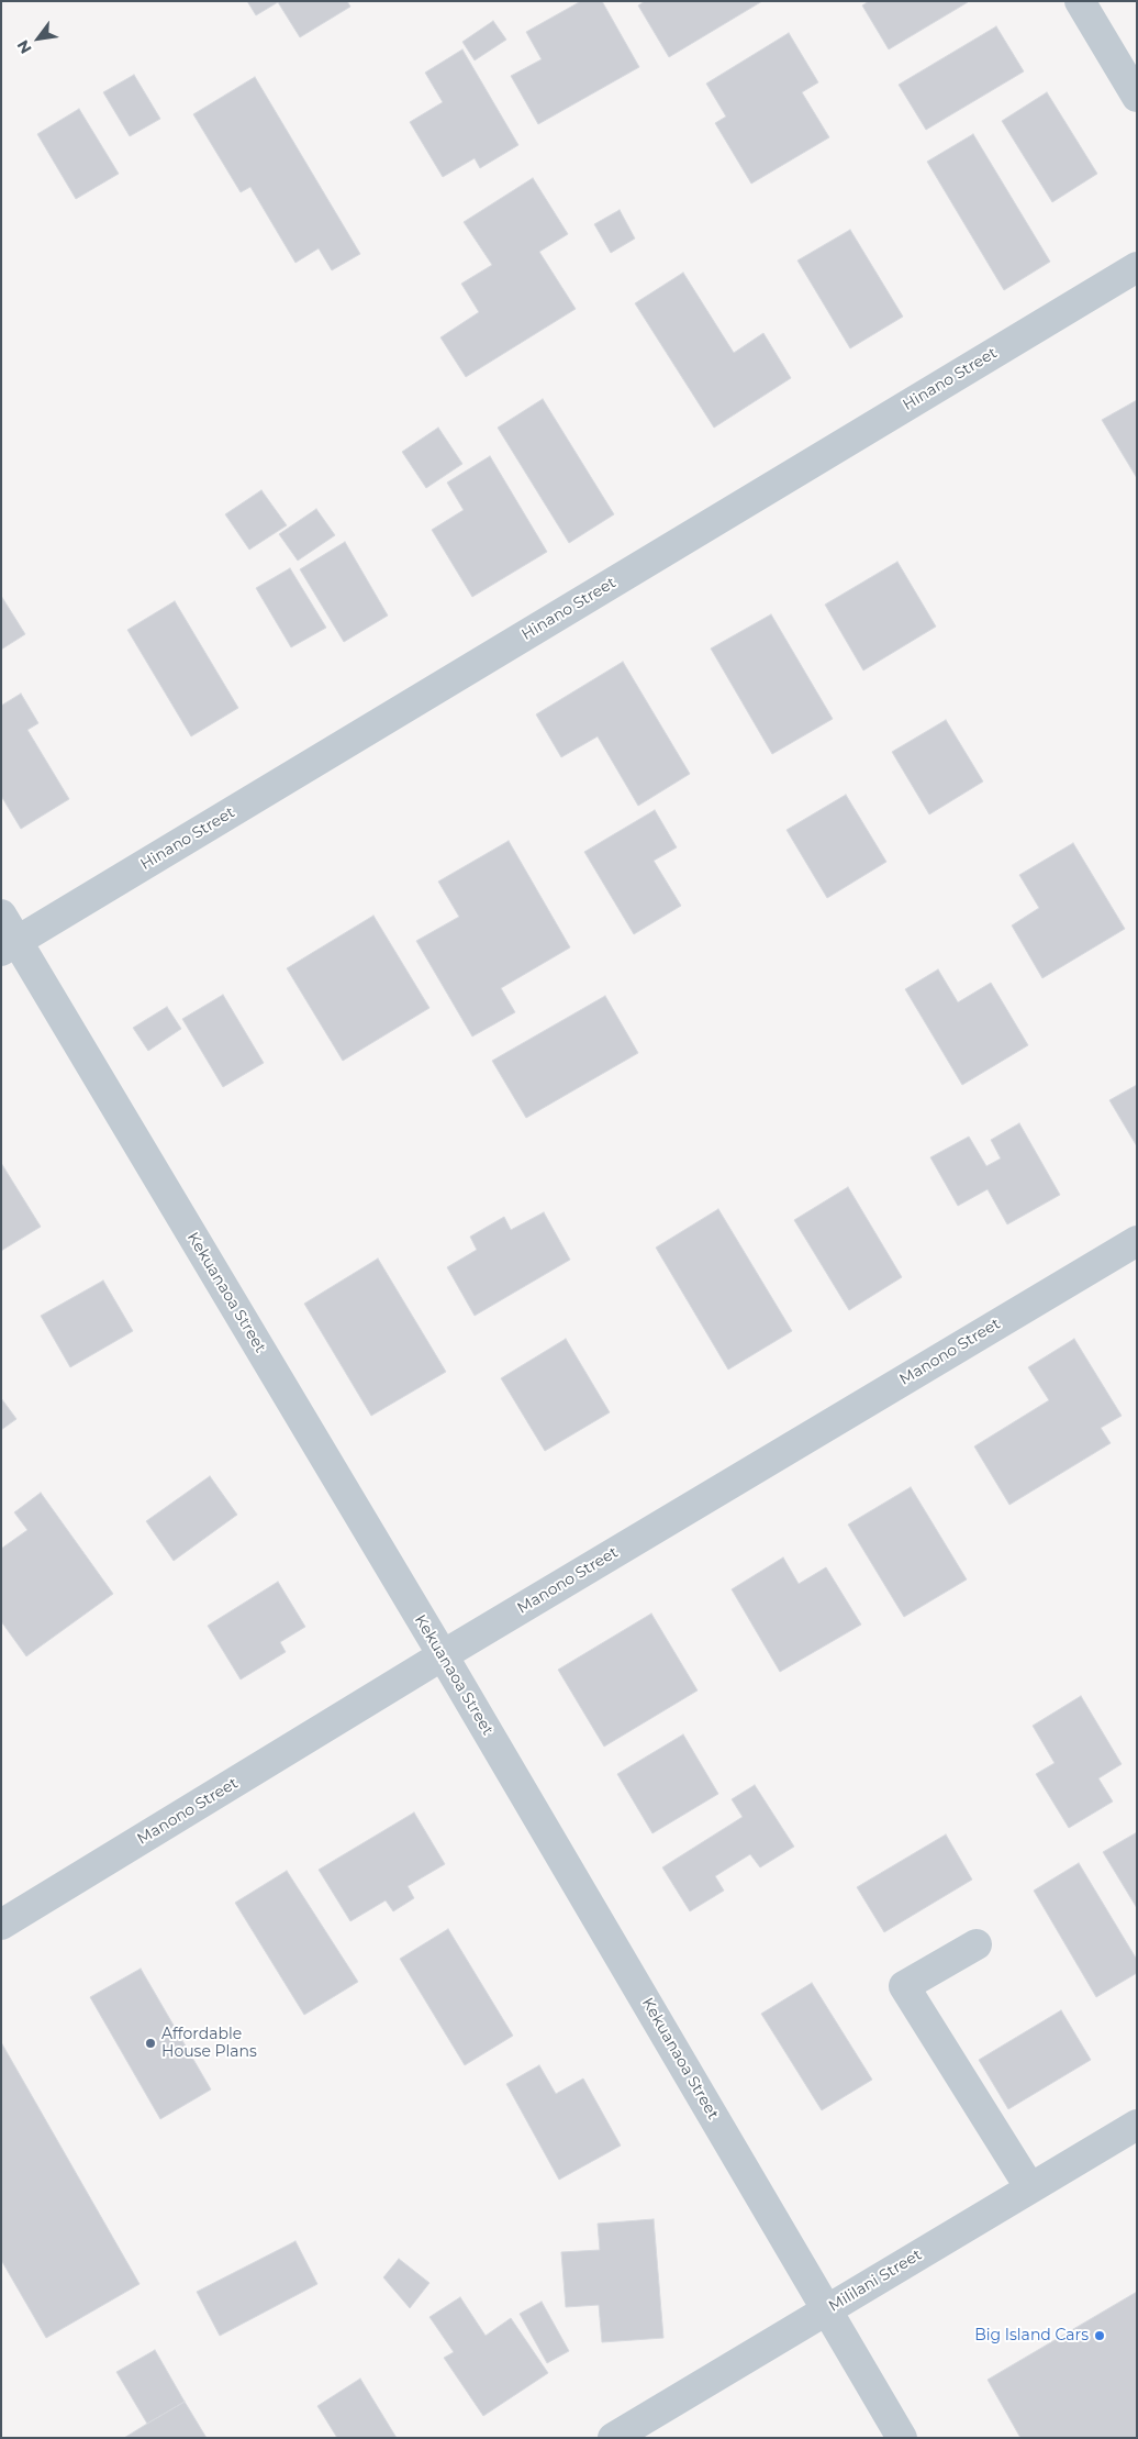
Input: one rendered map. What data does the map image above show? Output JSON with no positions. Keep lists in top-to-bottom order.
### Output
{
  "streets": {
    "street": [
      "Hinano Street",
      "Kekuanaoa Street",
      "Manono Street",
      "Mililani Street"
    ]
  },
  "crossings": [
    ["Hinano Street", "Kekuanaoa Street"],
    ["Kekuanaoa Street", "Manono Street"],
    ["Kekuanaoa Street", "Mililani Street"]
  ],
  "places": ["Affordable House Plans", "Big Island Cars"],
  "north": "bottom left"
}
